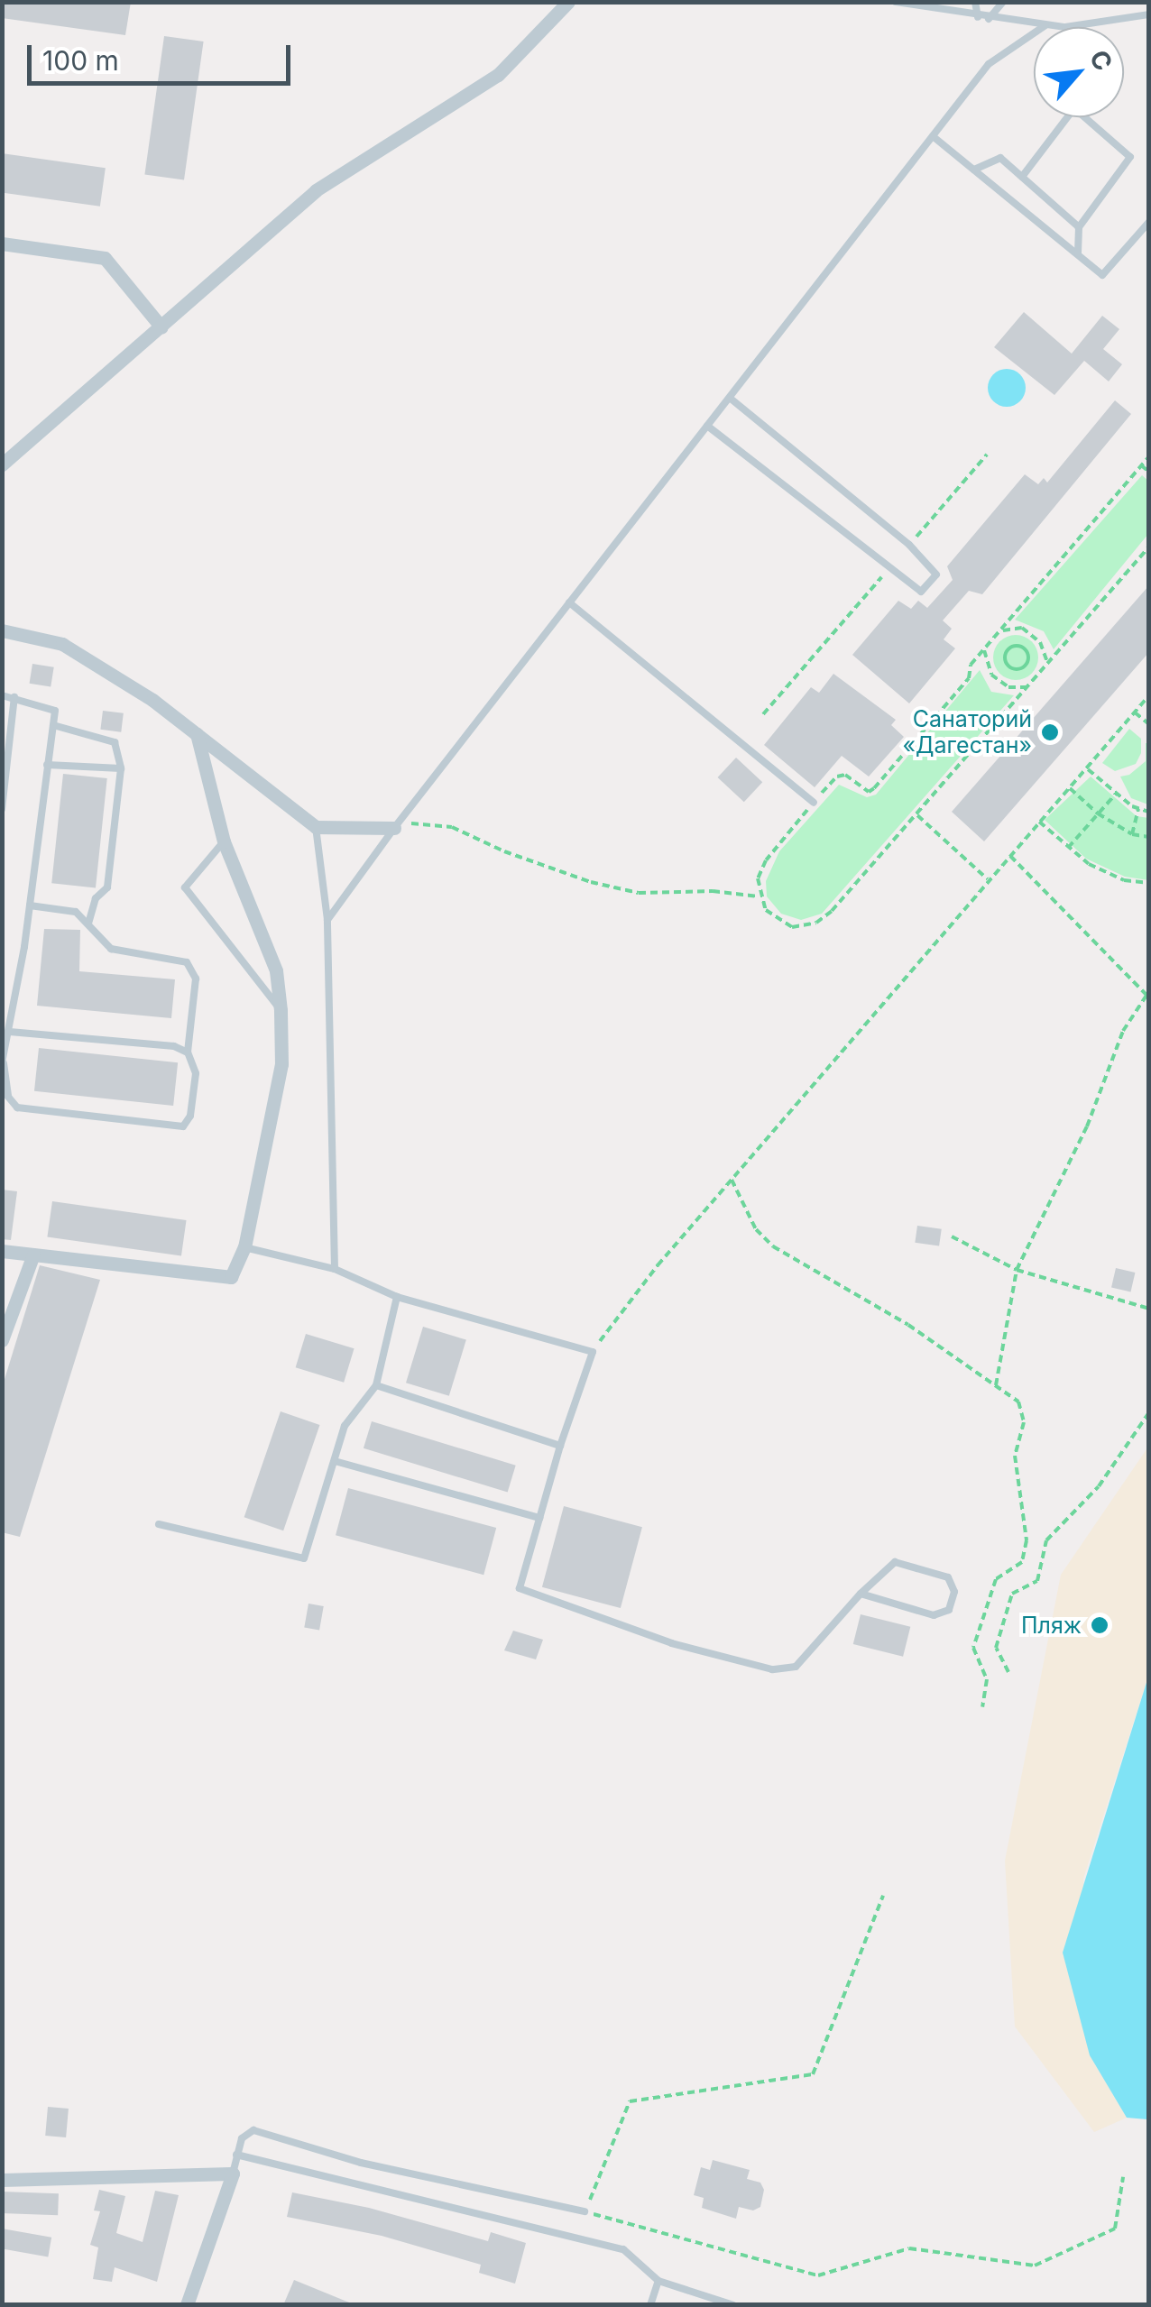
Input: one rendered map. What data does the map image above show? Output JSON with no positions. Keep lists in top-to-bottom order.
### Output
{
  "places": ["Санаторий «Дагестан»", "Пляж"],
  "scale_bar": "100 m",
  "north": "top right"
}
